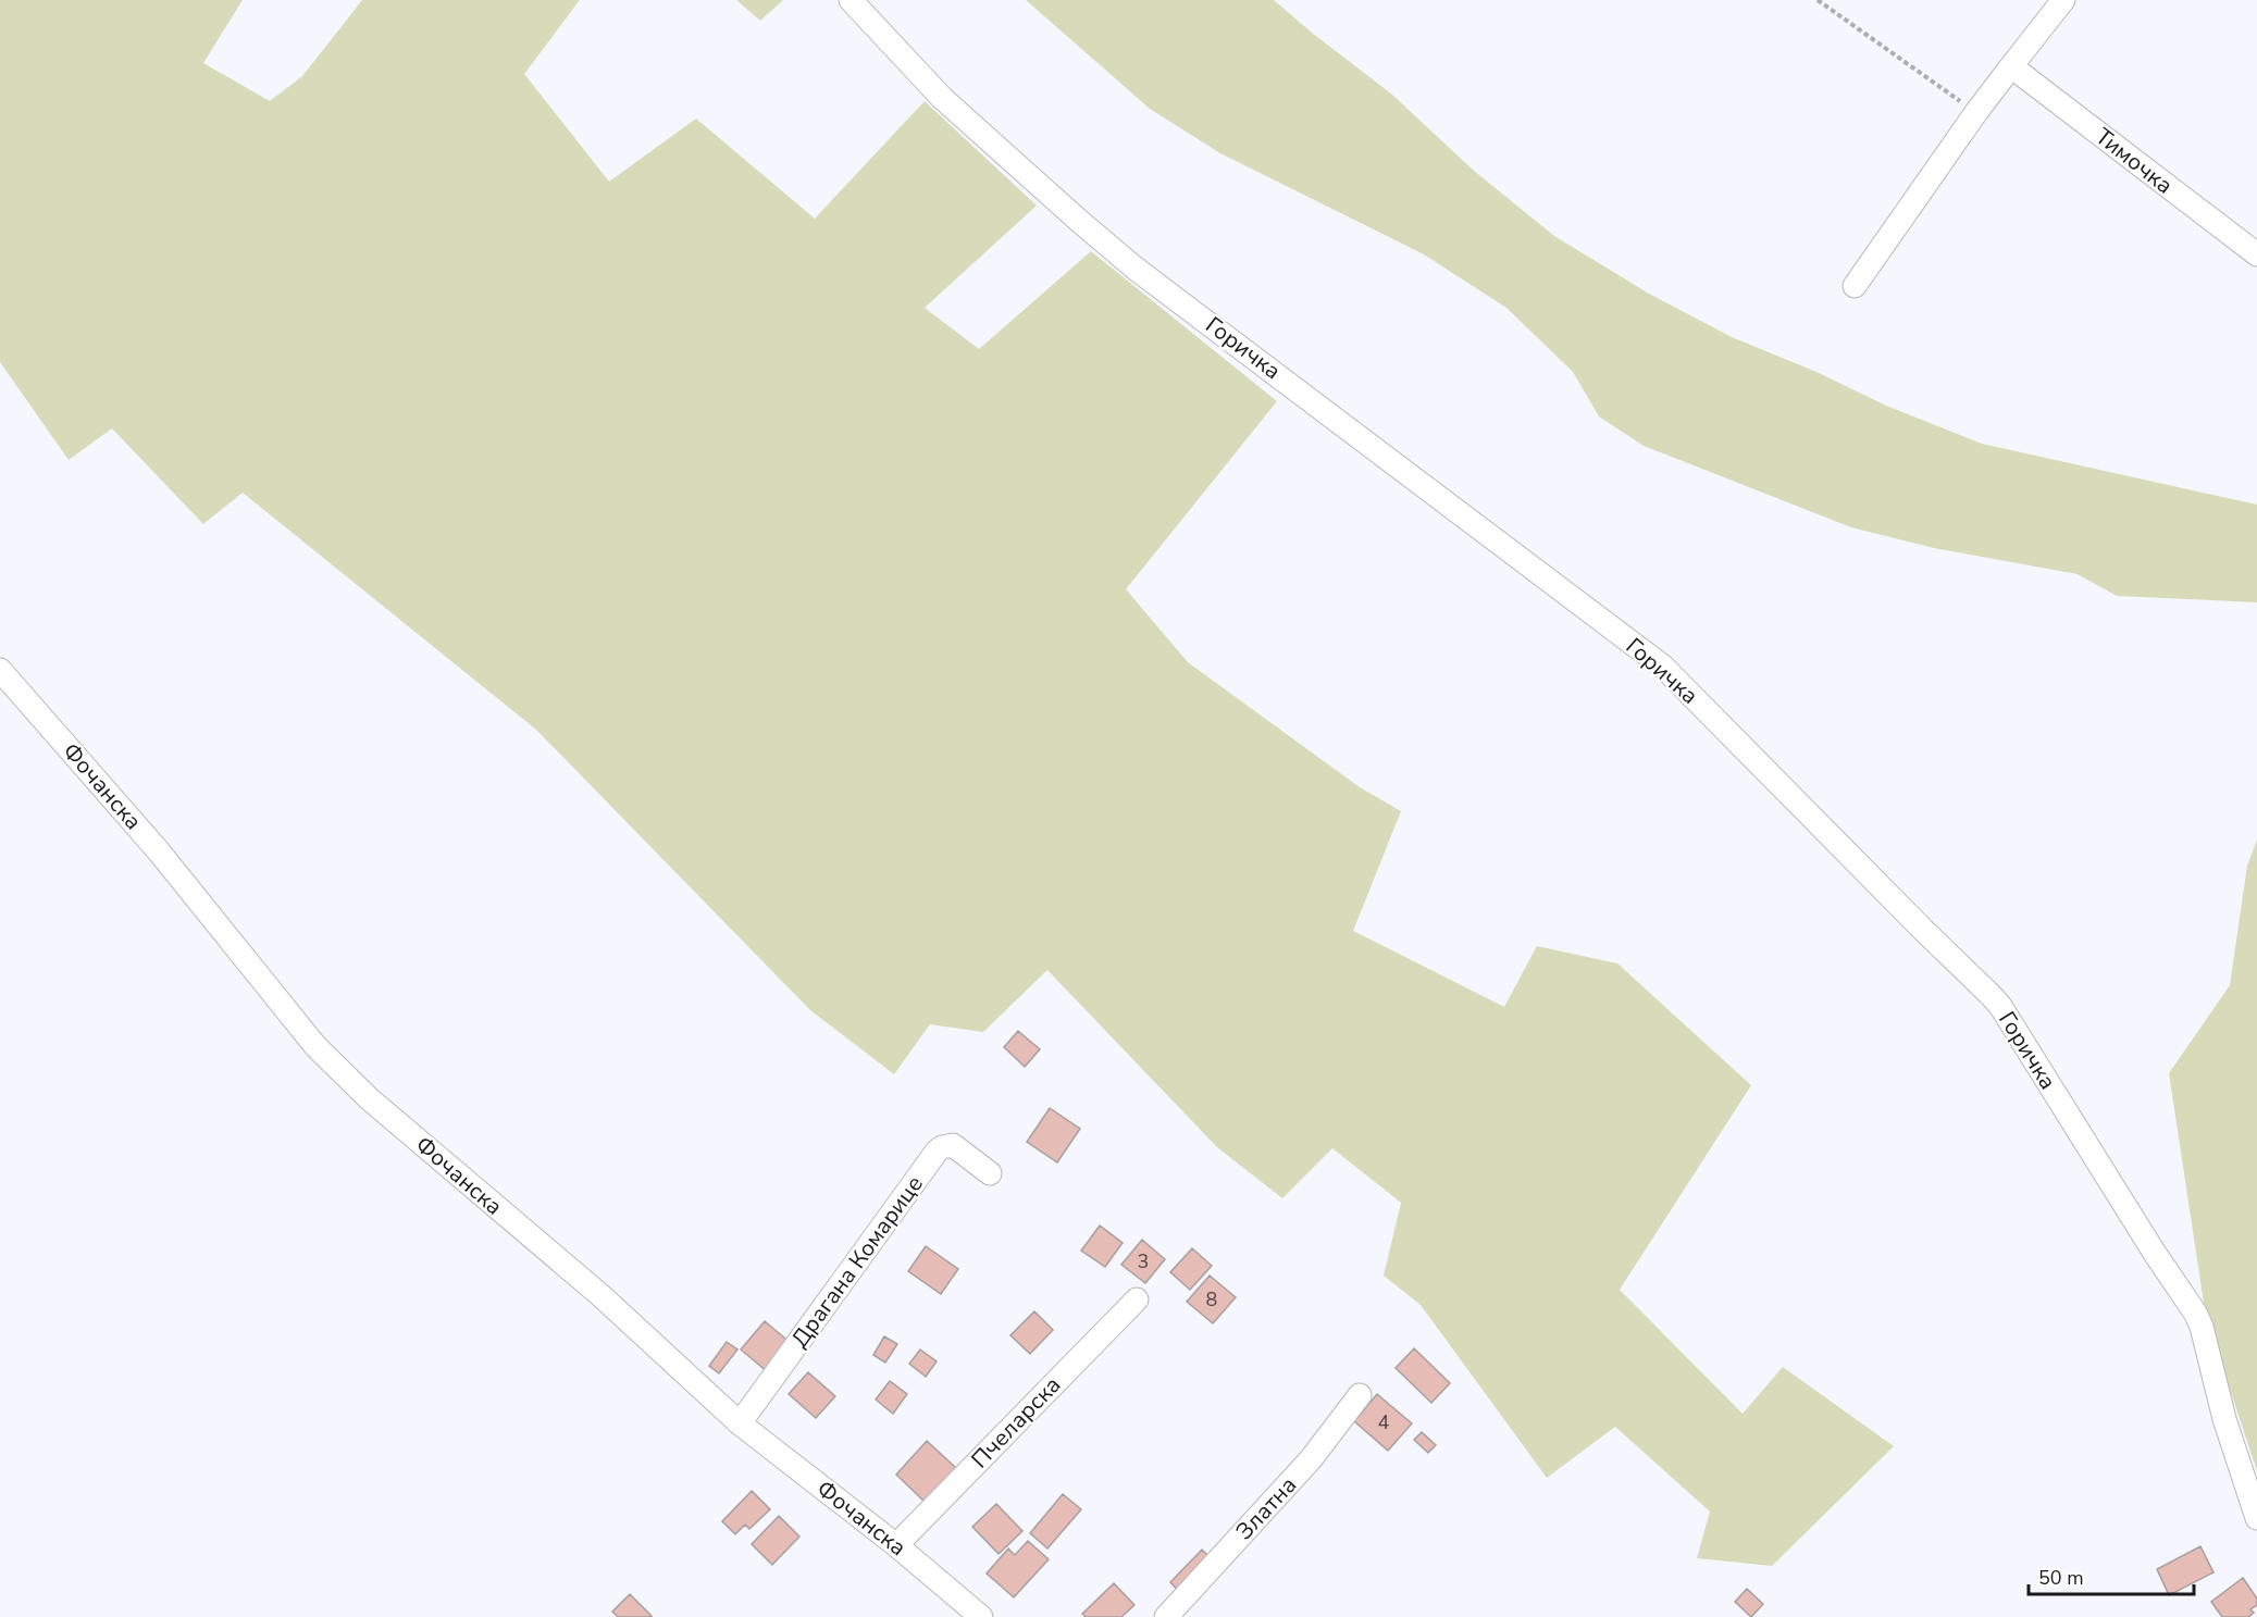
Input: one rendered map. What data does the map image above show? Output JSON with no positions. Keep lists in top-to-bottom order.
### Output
{
  "streets": {
    "street": [
      "Тимочка",
      "Горичка",
      "Фочанска",
      "Драгана Комарице",
      "Пчеларска",
      "Златна"
    ]
  },
  "crossings": [
    ["Фочанска", "Драгана Комарице"],
    ["Фочанска", "Пчеларска"]
  ],
  "house_numbers": ["3", "8", "4"],
  "scale_bar": "50 m"
}
